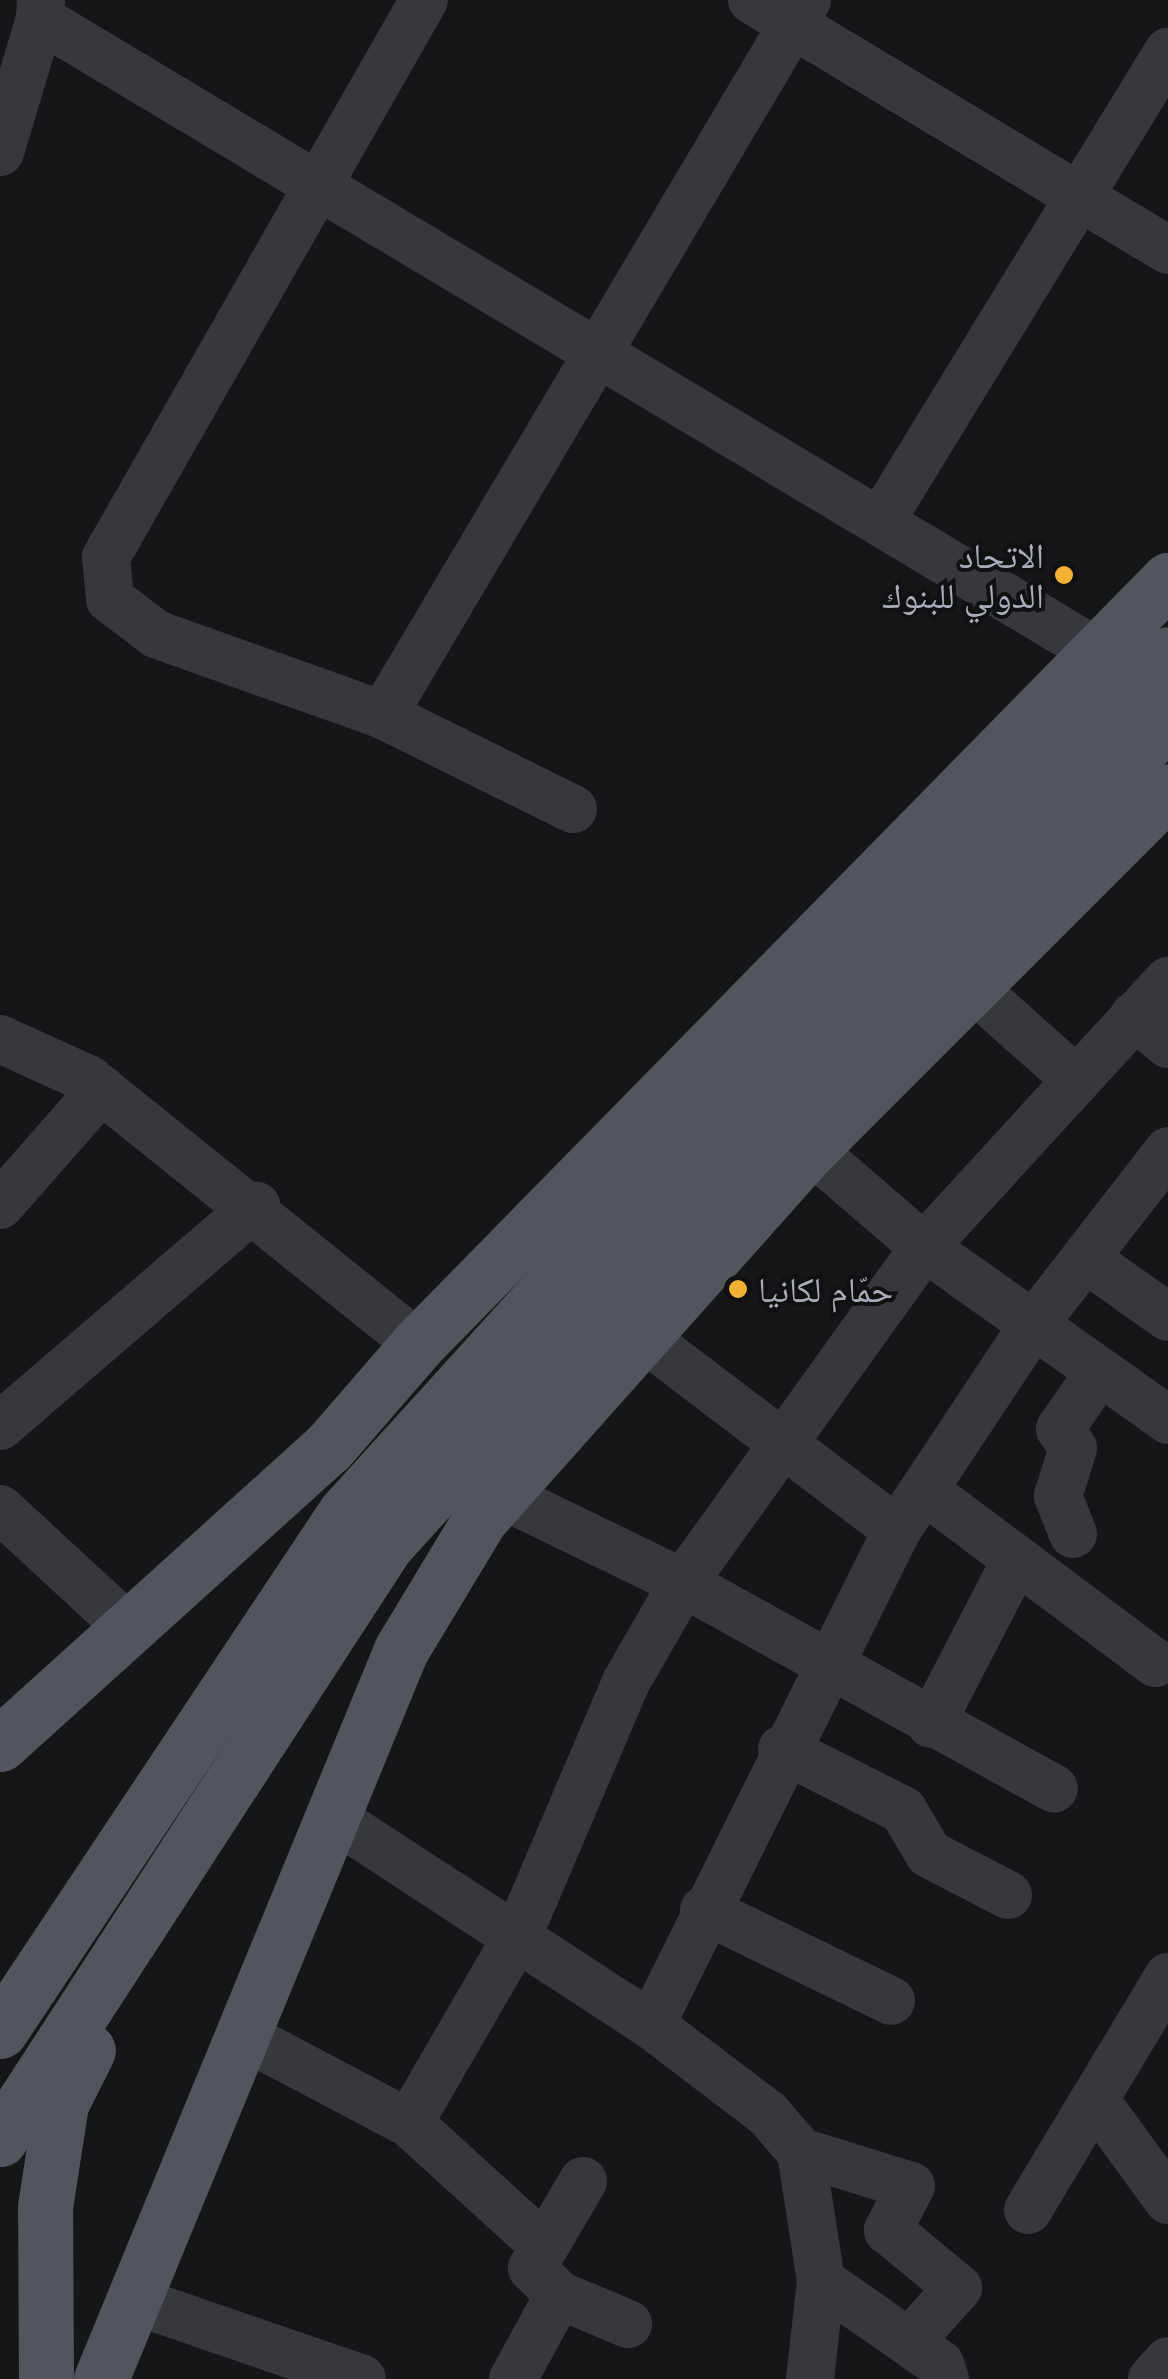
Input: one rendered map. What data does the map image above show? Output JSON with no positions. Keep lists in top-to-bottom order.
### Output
{
  "places": ["الاتحاد الدولي للبنوك", "حمّام لكانيا"]
}
